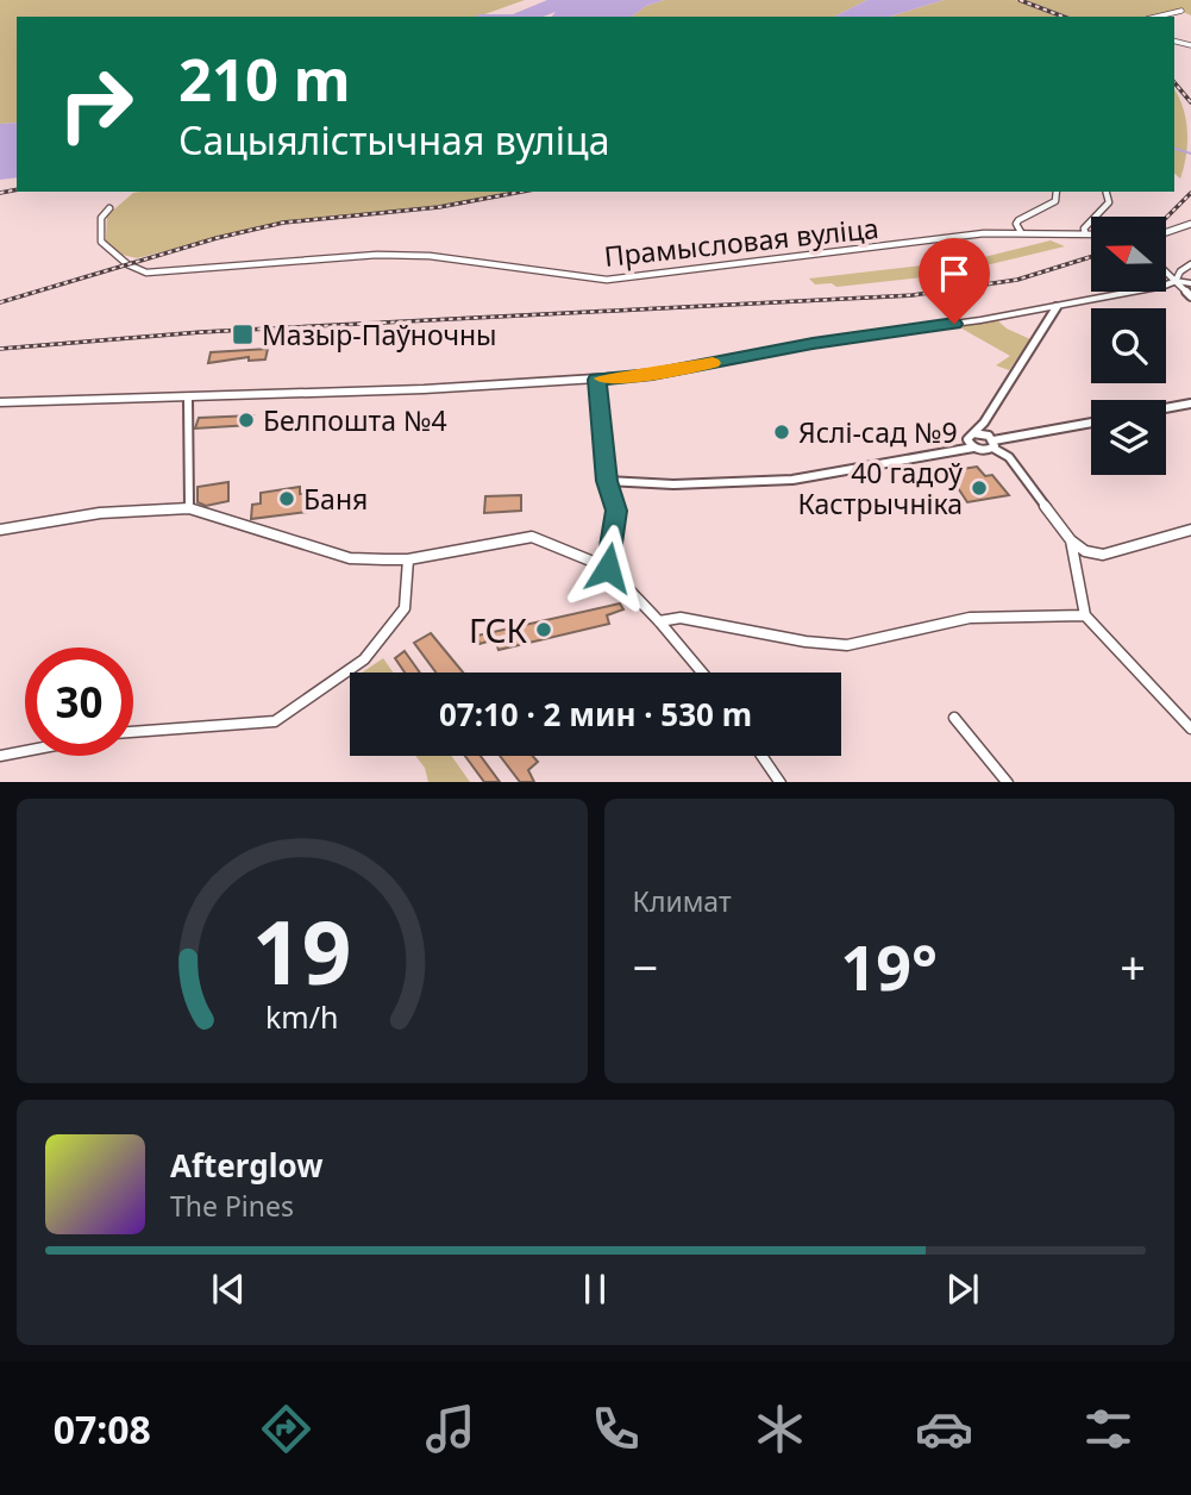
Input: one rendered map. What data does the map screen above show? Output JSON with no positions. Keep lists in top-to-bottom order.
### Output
{
  "streets": {
    "street": ["Прамысловая вуліца"]
  },
  "places": {
    "transit": ["Мазыр-Паўночны"],
    "other": [
      "Белпошта №4",
      "Яслі-сад №9",
      "40 гадоў Кастрычніка",
      "Баня",
      "ГСК"
    ]
  },
  "north": "left",
  "page": {
    "turn": ["210 m", "Сацыялістычная вуліца"],
    "limit": "30",
    "trip": "07:10 · 2 мин · 530 m",
    "tile": "Климат",
    "heat": ["−", "19°", "+"],
    "song": ["Afterglow", "The Pines"],
    "tabs": "07:08",
    "gauge": ["19", "km/h"]
  }
}
